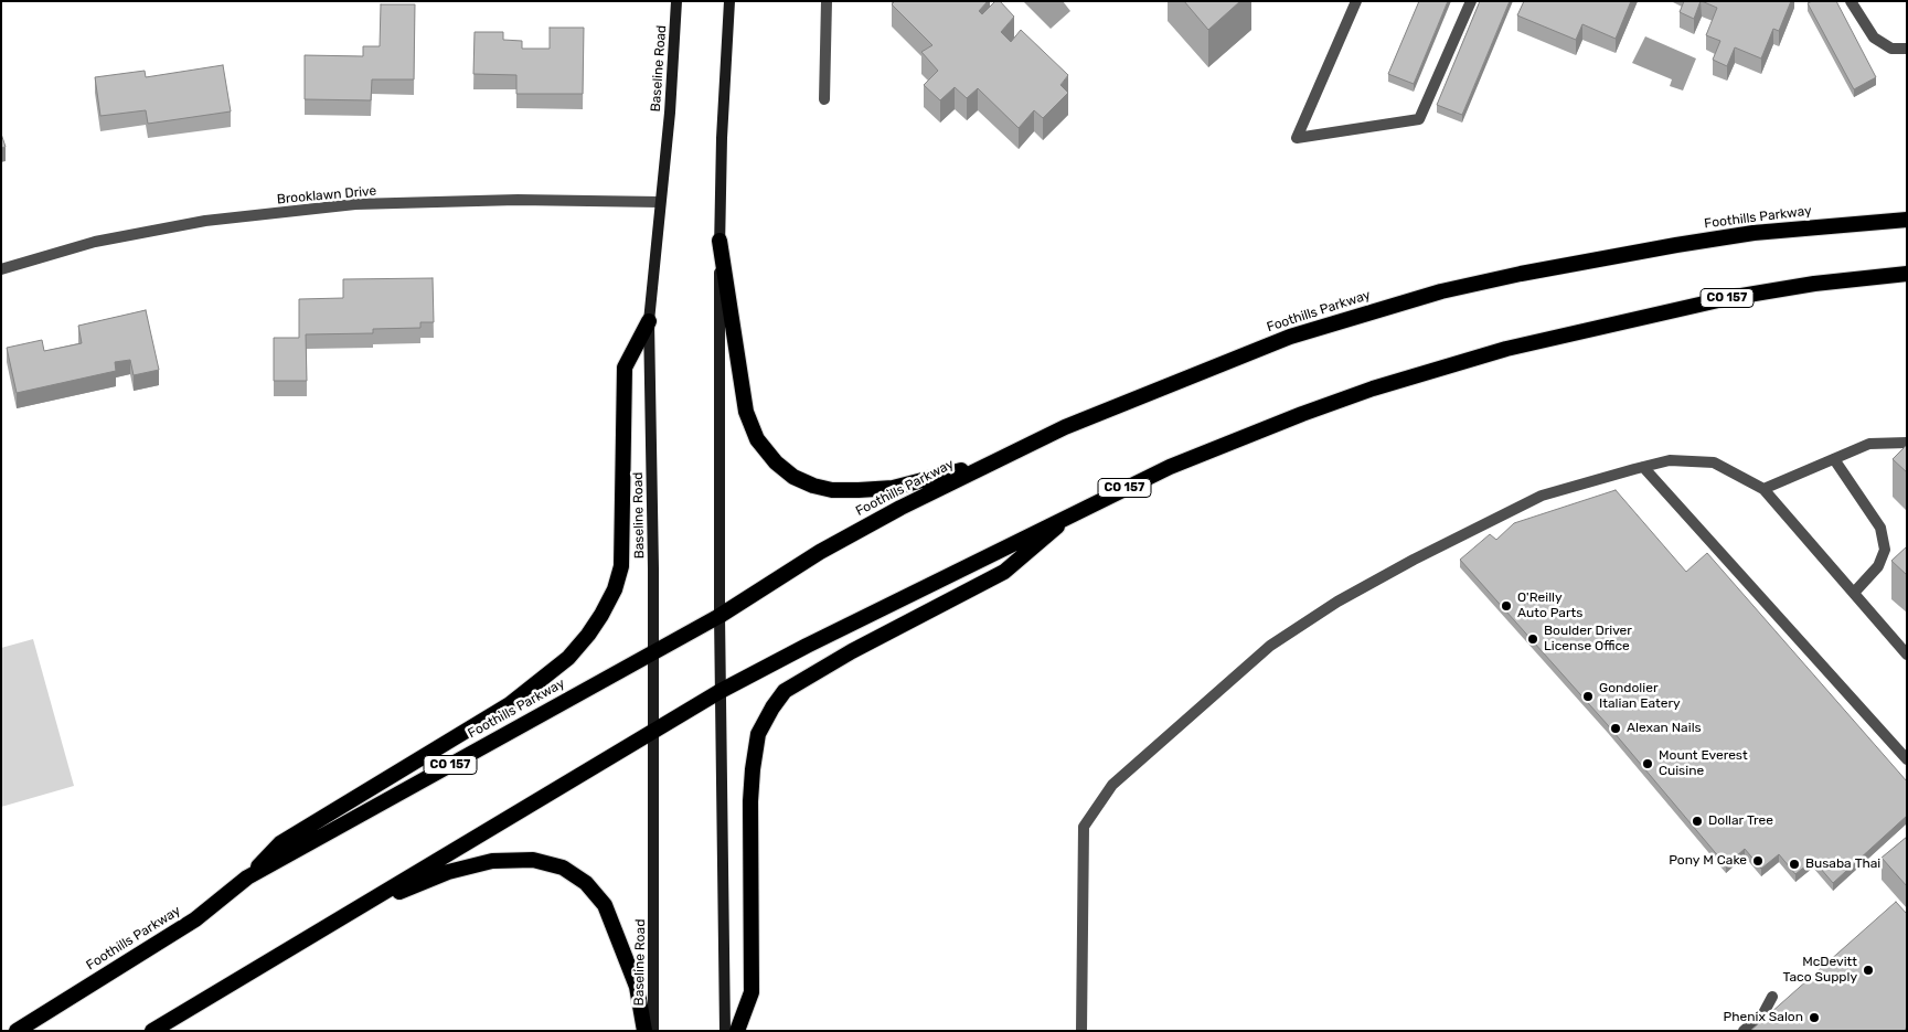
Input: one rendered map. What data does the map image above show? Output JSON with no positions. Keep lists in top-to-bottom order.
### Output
{
  "streets": {
    "highway": ["Foothills Parkway", "CO 157"],
    "main road": ["Baseline Road"],
    "street": ["Brooklawn Drive"]
  },
  "crossings": [
    ["Baseline Road", "Brooklawn Drive"],
    ["Baseline Road", "Foothills Parkway"],
    ["Baseline Road", "CO 157"]
  ],
  "places": [
    "O'Reilly Auto Parts",
    "Boulder Driver License Office",
    "Gondolier Italian Eatery",
    "Alexan Nails",
    "Mount Everest Cuisine",
    "Dollar Tree",
    "Pony M Cake",
    "Busaba Thai",
    "McDevitt Taco Supply",
    "Phenix Salon"
  ]
}
